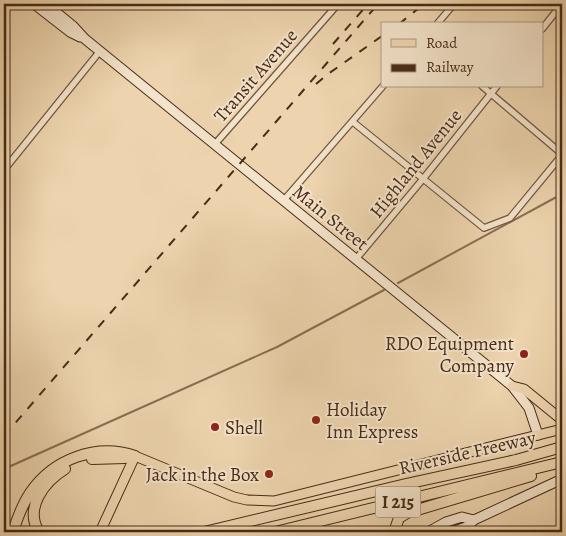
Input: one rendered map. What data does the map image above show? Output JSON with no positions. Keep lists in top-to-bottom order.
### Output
{
  "streets": {
    "highway": ["Riverside Freeway", "I 215"],
    "street": ["Transit Avenue", "Highland Avenue", "Main Street"]
  },
  "crossings": [
    ["Transit Avenue", "Main Street"],
    ["Highland Avenue", "Main Street"]
  ],
  "places": [
    "RDO Equipment Company",
    "Holiday Inn Express",
    "Shell",
    "Jack in the Box"
  ],
  "legend": ["Road", "Railway"]
}
